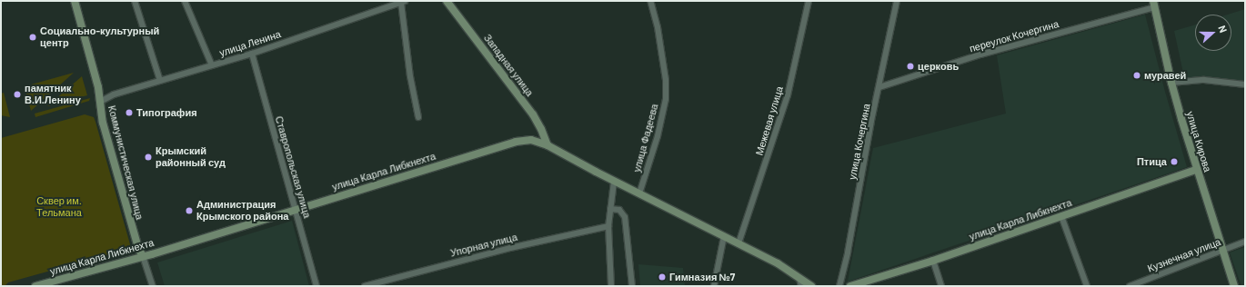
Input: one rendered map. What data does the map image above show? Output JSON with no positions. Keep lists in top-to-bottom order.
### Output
{
  "streets": {
    "main road": [
      "Западная улица",
      "улица Кирова",
      "Коммунистическая улица",
      "улица Карла Либкнехта"
    ],
    "street": [
      "переулок Кочергина",
      "улица Ленина",
      "Межевая улица",
      "улица Фадеева",
      "улица Кочергина",
      "Ставропольская улица",
      "Упорная улица",
      "Кузнечная улица"
    ]
  },
  "crossings": [
    ["переулок Кочергина", "улица Кочергина"],
    ["переулок Кочергина", "улица Кирова"],
    ["улица Ленина", "Коммунистическая улица"],
    ["улица Ленина", "Ставропольская улица"],
    ["Западная улица", "улица Карла Либкнехта"],
    ["Межевая улица", "улица Карла Либкнехта"],
    ["улица Фадеева", "улица Карла Либкнехта"],
    ["улица Кирова", "улица Карла Либкнехта"],
    ["улица Кирова", "Кузнечная улица"],
    ["Коммунистическая улица", "улица Карла Либкнехта"],
    ["Ставропольская улица", "улица Карла Либкнехта"]
  ],
  "parks": ["Сквер им. Тельмана"],
  "places": [
    "Социально-культурный центр",
    "церковь",
    "муравей",
    "памятник В.И.Ленину",
    "Типография",
    "Крымский районный суд",
    "Птица",
    "Администрация Крымского района",
    "Гимназия №7"
  ],
  "north": "right"
}
